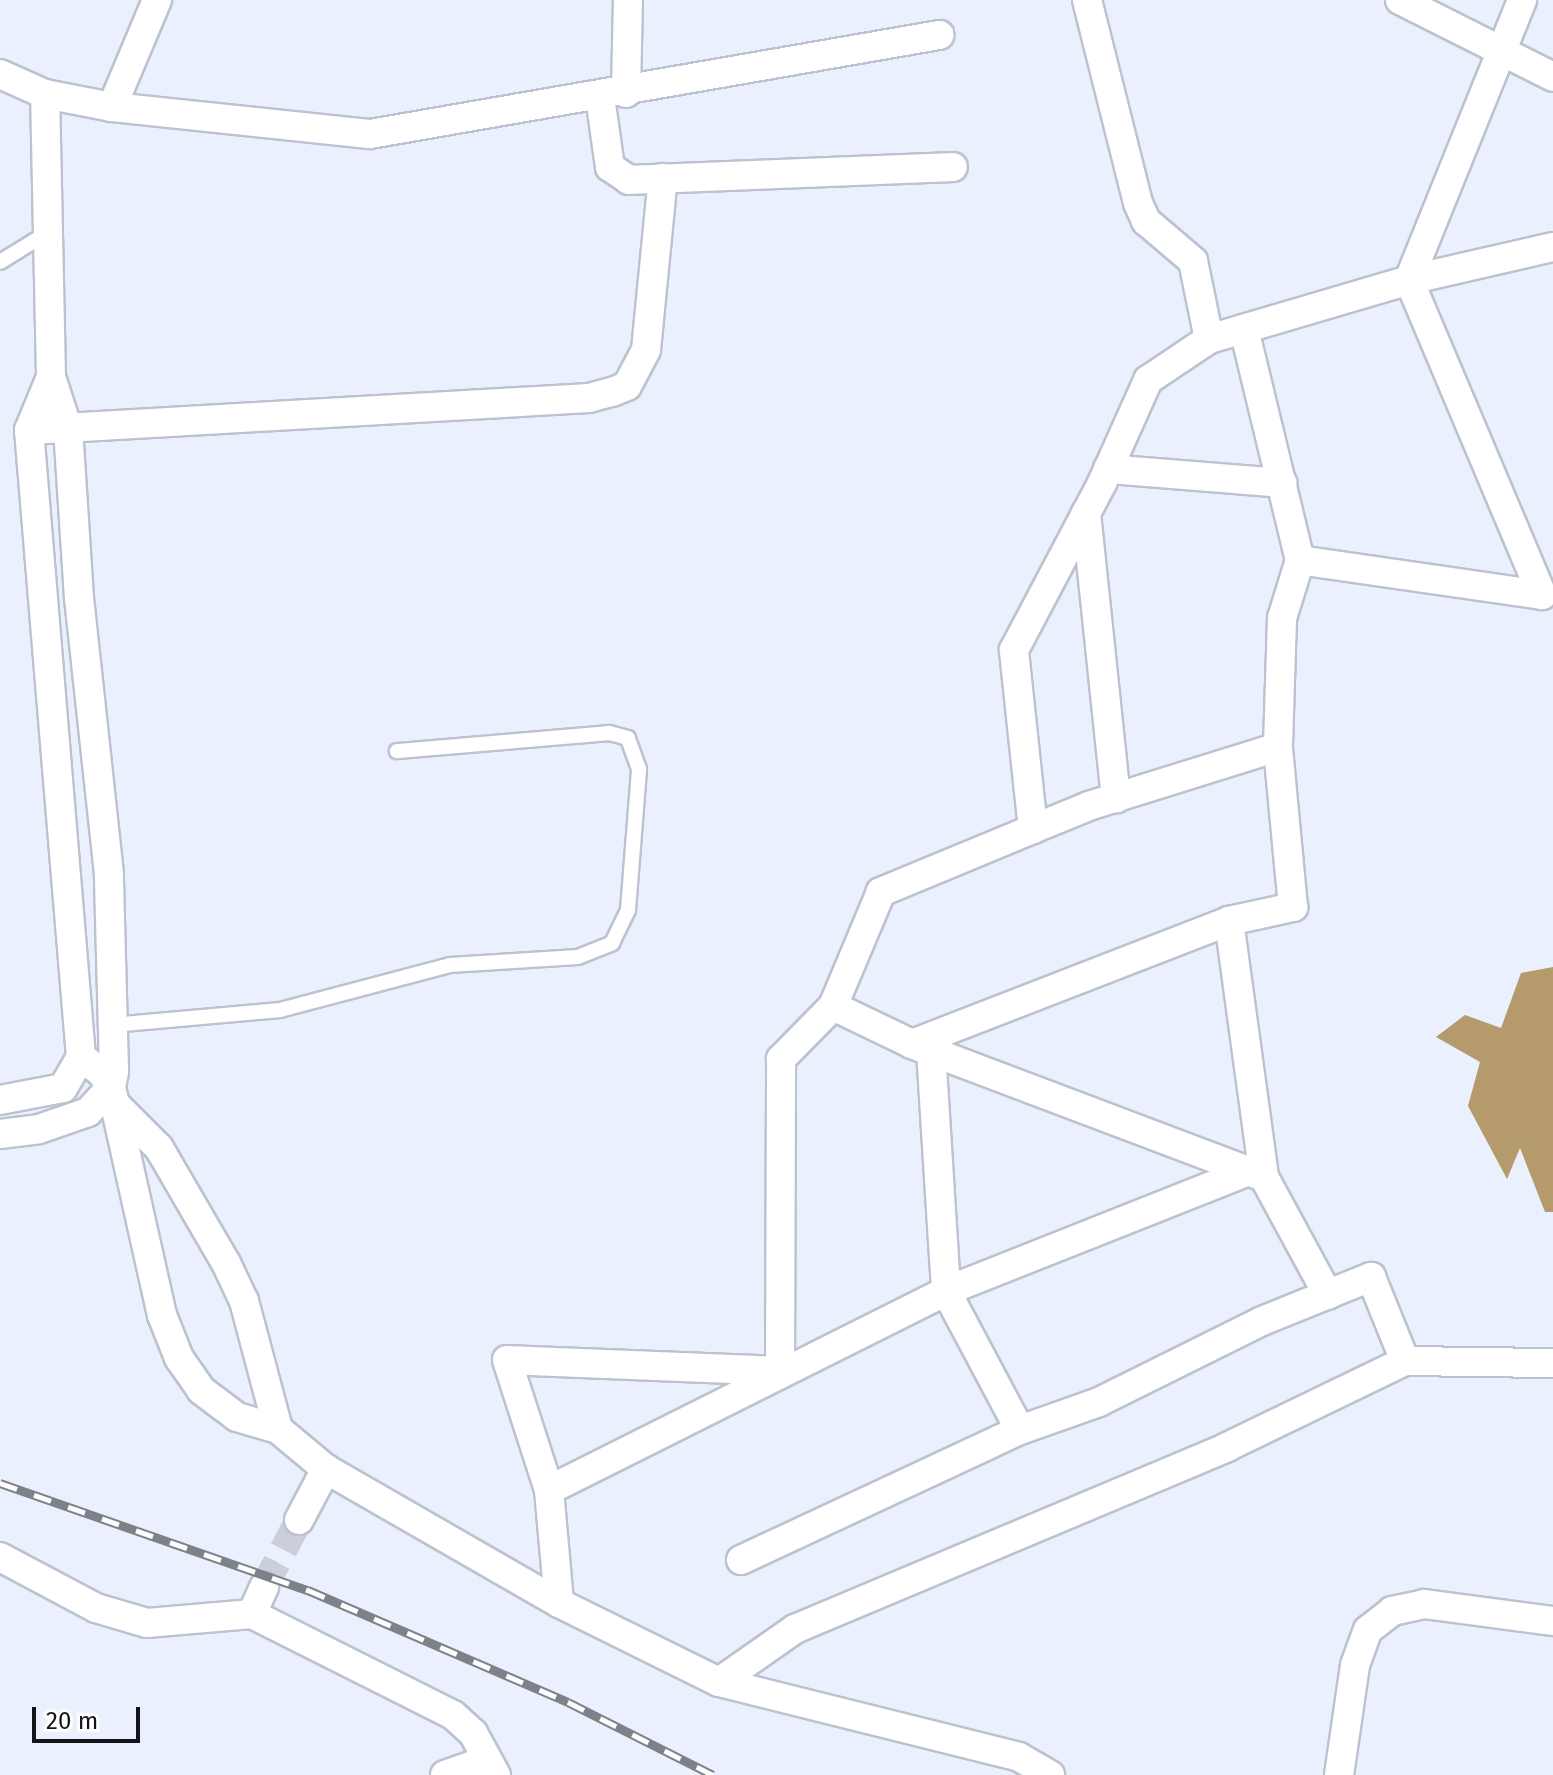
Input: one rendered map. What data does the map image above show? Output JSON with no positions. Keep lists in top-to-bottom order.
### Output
{
  "scale_bar": "20 m"
}
